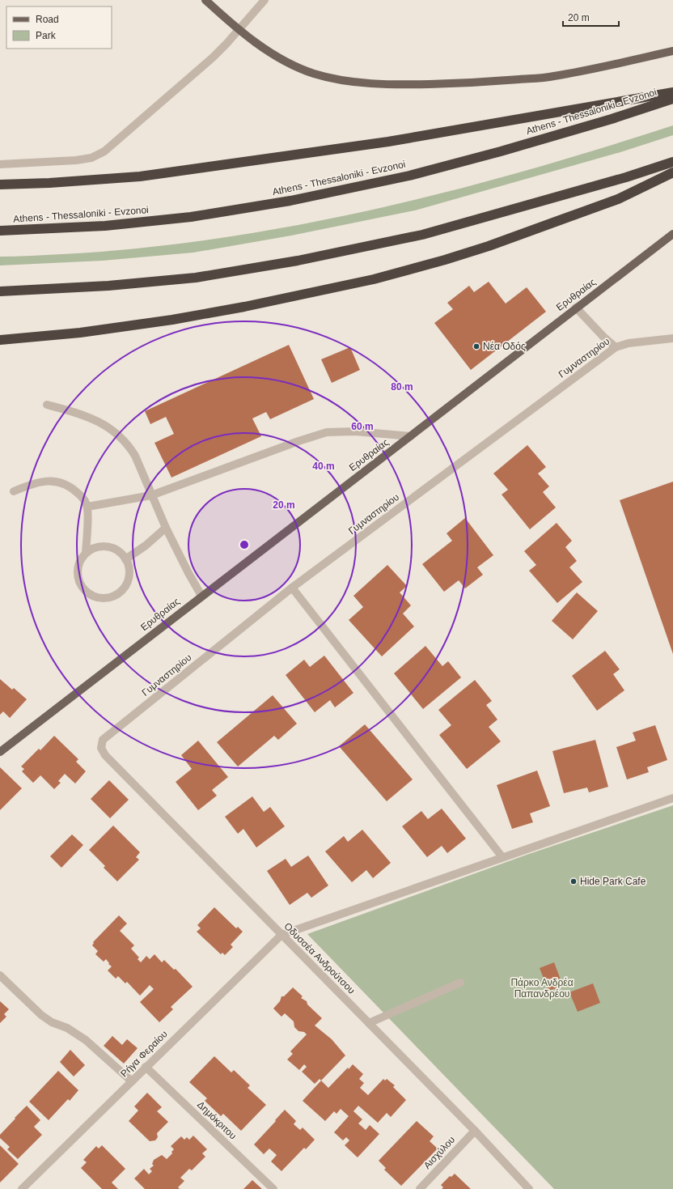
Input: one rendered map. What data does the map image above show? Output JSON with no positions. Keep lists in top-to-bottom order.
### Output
{
  "streets": {
    "highway": ["Athens - Thessaloniki - Evzonoi"],
    "main road": ["Ερυθραίας"],
    "street": [
      "Γυμναστηρίου",
      "Οδυσσέα Ανδρούτσου",
      "Ρήγα Φεραίου",
      "Δημόκριτου",
      "Αισχύλου"
    ]
  },
  "crossings": [
    ["Γυμναστηρίου", "Οδυσσέα Ανδρούτσου"],
    ["Οδυσσέα Ανδρούτσου", "Ρήγα Φεραίου"],
    ["Οδυσσέα Ανδρούτσου", "Αισχύλου"],
    ["Ρήγα Φεραίου", "Δημόκριτου"]
  ],
  "parks": ["Πάρκο Ανδρέα Παπανδρέου"],
  "places": ["Νέα Οδός", "Hide Park Cafe"],
  "legend": ["Road", "Park"],
  "scale_bar": "20 m",
  "rings": [
    "80 m",
    "60 m",
    "40 m",
    "20 m"
  ]
}
